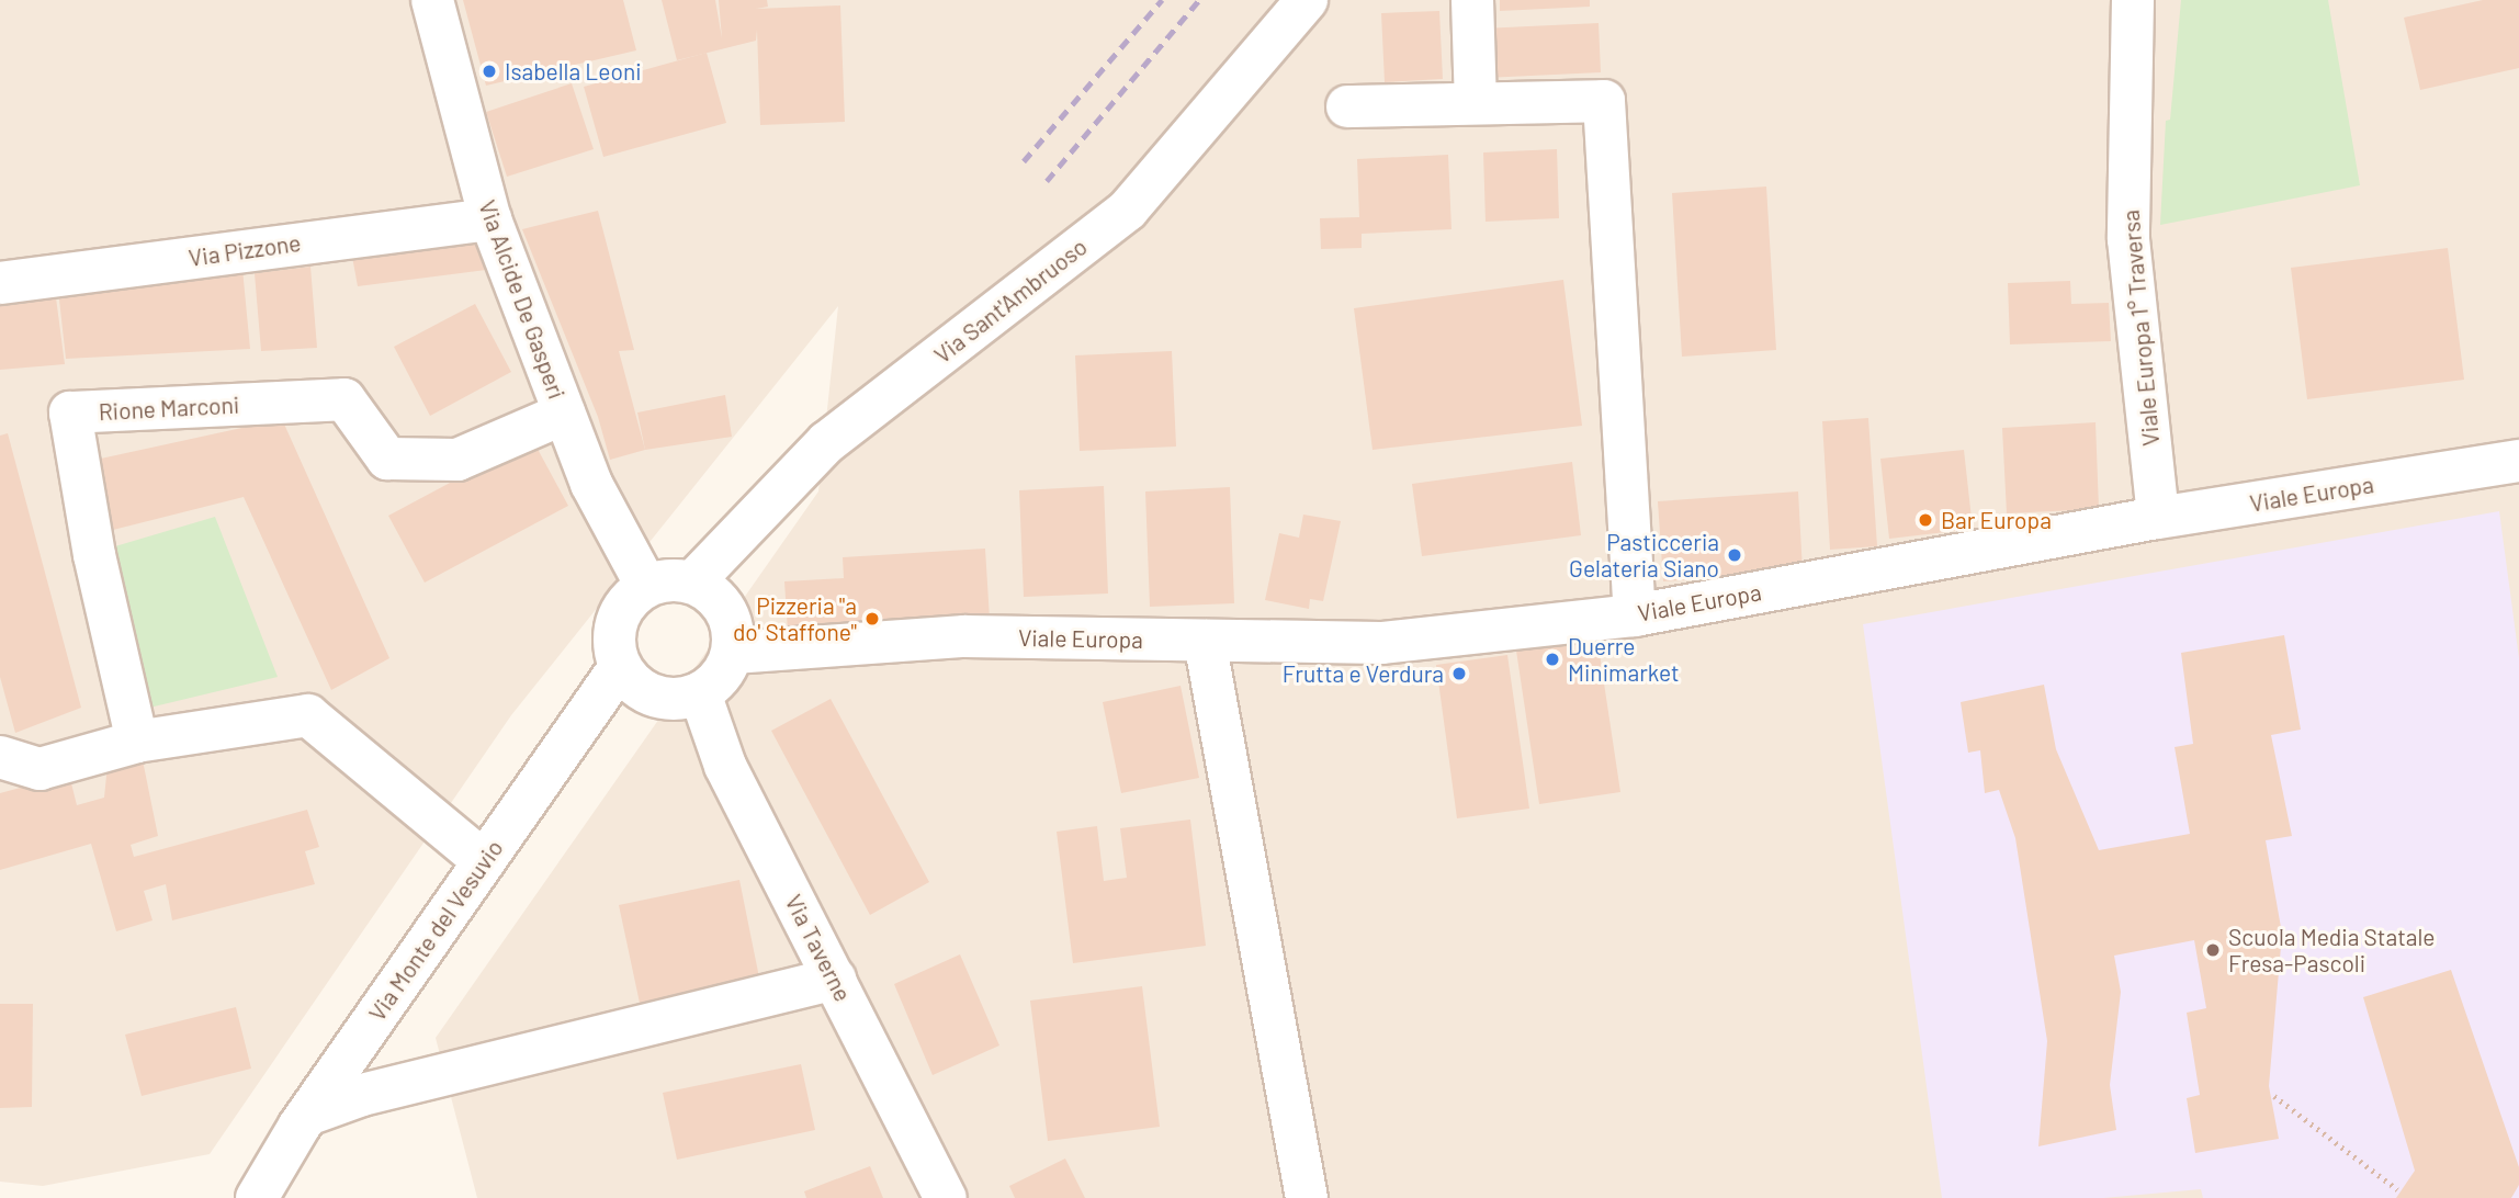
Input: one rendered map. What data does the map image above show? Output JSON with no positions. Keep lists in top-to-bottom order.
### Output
{
  "streets": {
    "street": [
      "Via Pizzone",
      "Via Alcide De Gasperi",
      "Via Sant'Ambruoso",
      "Viale Europa 1° Traversa",
      "Rione Marconi",
      "Viale Europa",
      "Via Monte del Vesuvio",
      "Via Taverne"
    ]
  },
  "crossings": [
    ["Via Pizzone", "Via Alcide De Gasperi"],
    ["Via Alcide De Gasperi", "Via Sant'Ambruoso"],
    ["Via Alcide De Gasperi", "Rione Marconi"],
    ["Via Alcide De Gasperi", "Viale Europa"],
    ["Via Alcide De Gasperi", "Via Monte del Vesuvio"],
    ["Via Alcide De Gasperi", "Via Taverne"],
    ["Via Sant'Ambruoso", "Viale Europa"],
    ["Via Sant'Ambruoso", "Via Monte del Vesuvio"],
    ["Via Sant'Ambruoso", "Via Taverne"],
    ["Viale Europa 1° Traversa", "Viale Europa"],
    ["Viale Europa", "Via Monte del Vesuvio"],
    ["Viale Europa", "Via Taverne"],
    ["Via Monte del Vesuvio", "Via Taverne"]
  ],
  "places": [
    "Isabella Leoni",
    "Bar Europa",
    "Pasticceria Gelateria Siano",
    "Pizzeria \"a do' Staffone\"",
    "Duerre Minimarket",
    "Frutta e Verdura",
    "Scuola Media Statale Fresa-Pascoli"
  ]
}
